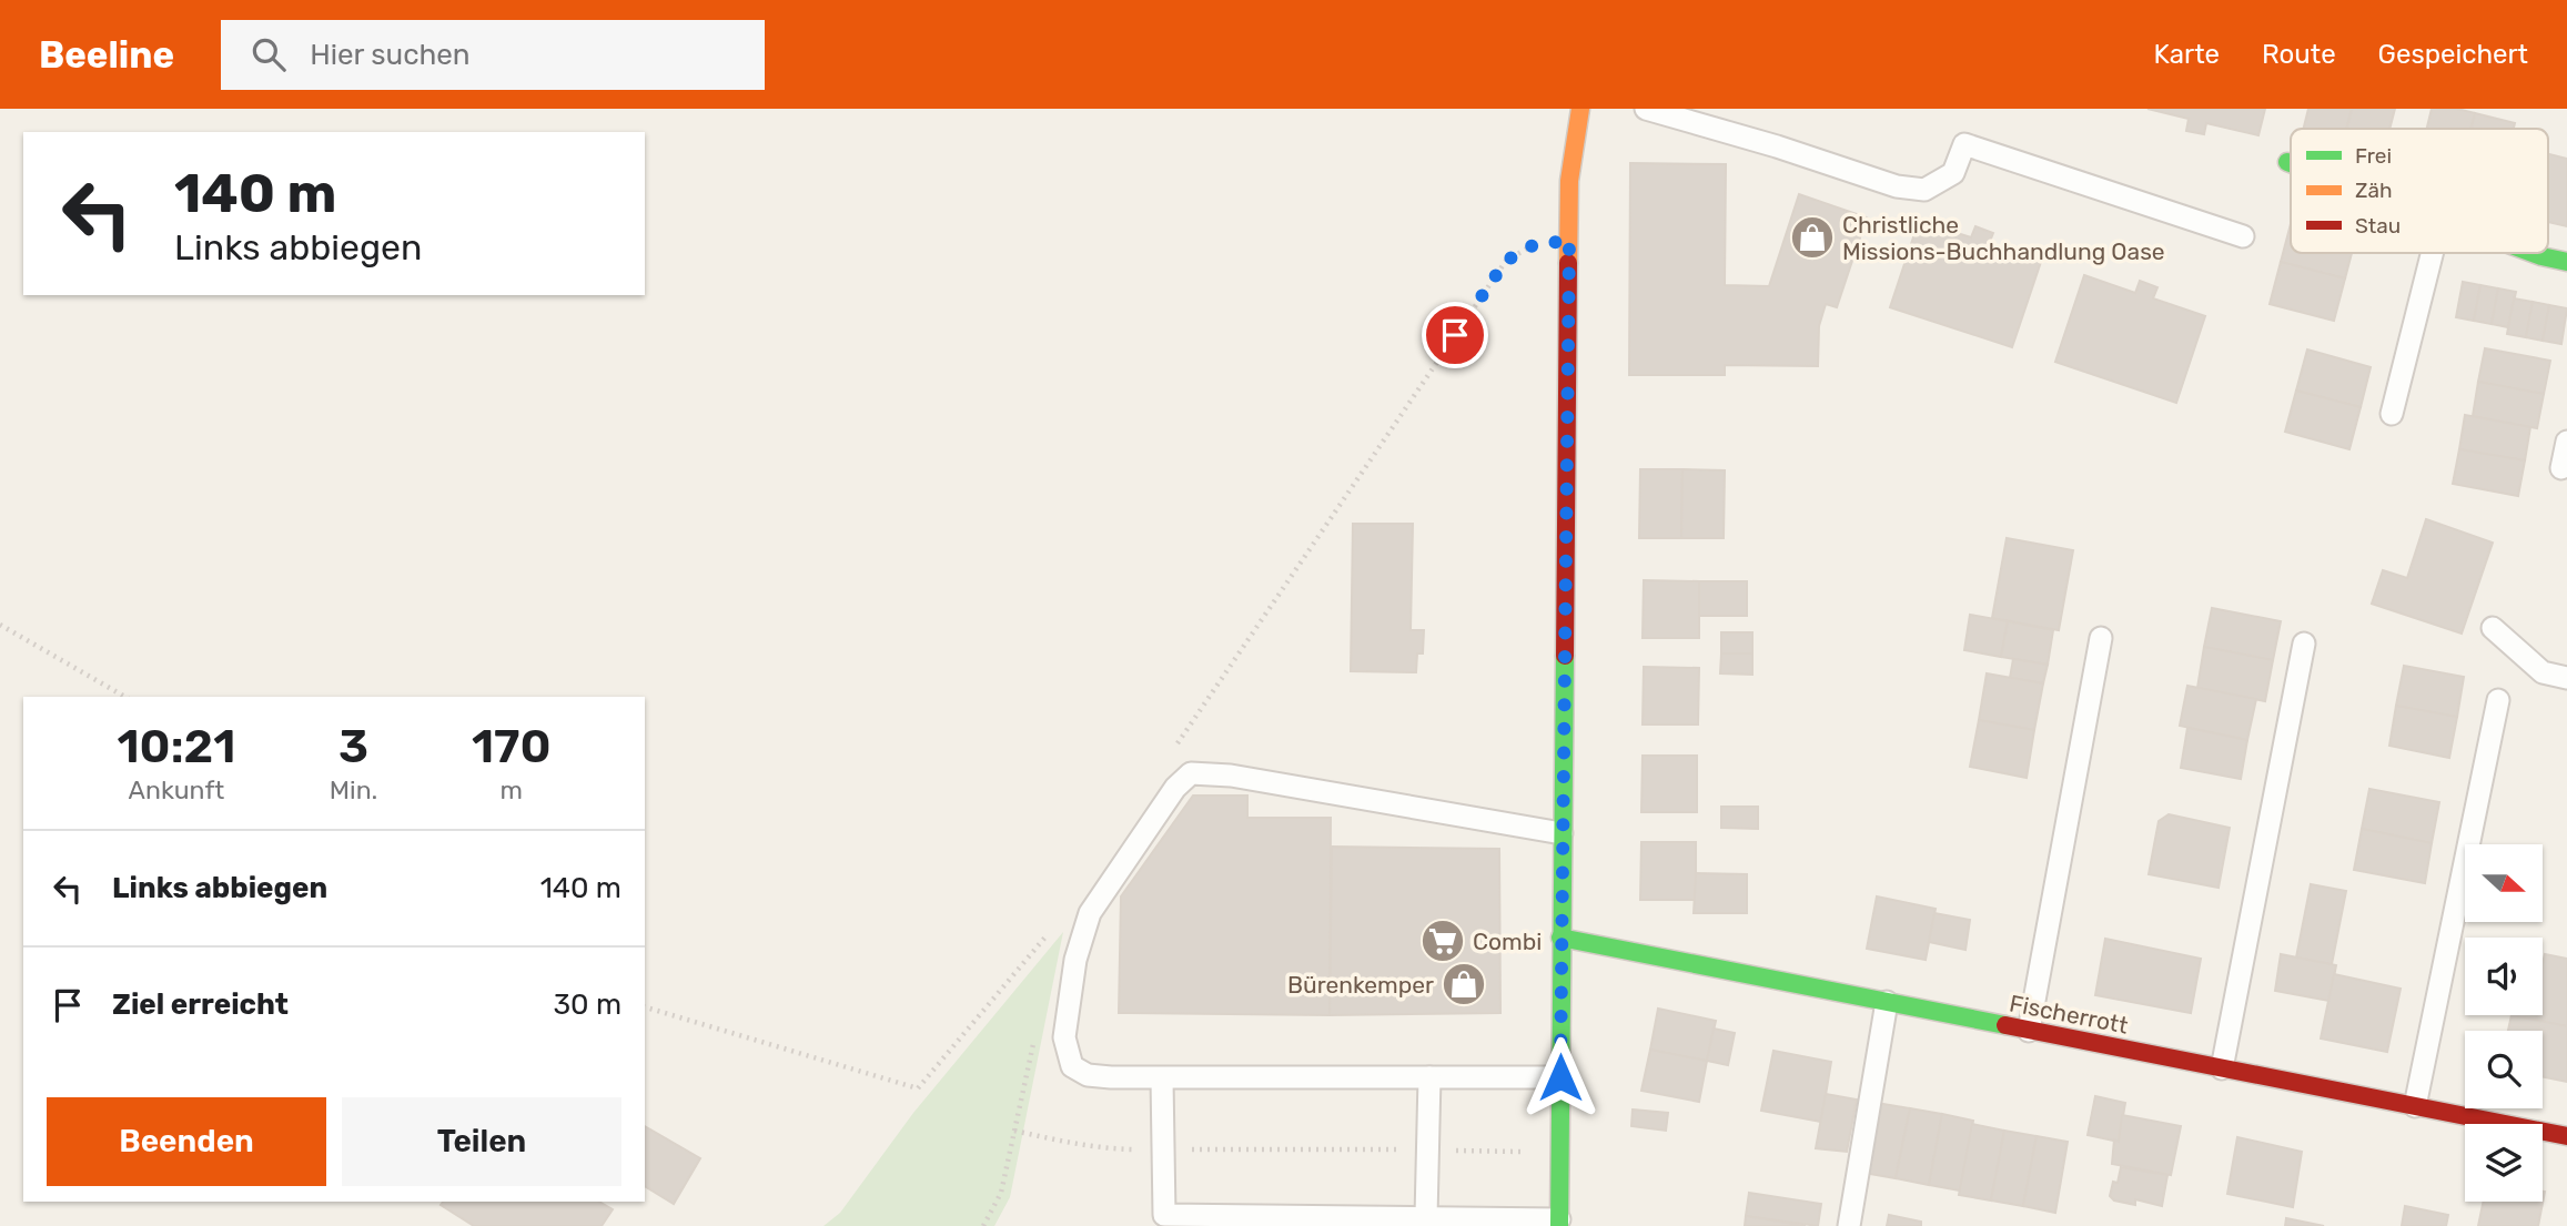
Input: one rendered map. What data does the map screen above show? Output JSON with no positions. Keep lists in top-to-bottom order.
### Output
{
  "streets": {
    "street": ["Fischerrott"]
  },
  "places": {
    "shop": ["Christliche Missions-Buchhandlung Oase", "Bürenkemper"],
    "supermarket": ["Combi"]
  },
  "legend": ["Frei", "Zäh", "Stau"],
  "north": "right",
  "page": {
    "header": "Beeline",
    "search": "Hier suchen",
    "nav": ["Karte", "Route", "Gespeichert"],
    "turn": ["140 m", "Links abbiegen"],
    "eta": [
      "10:21",
      "Ankunft",
      "3",
      "Min.",
      "170",
      "m"
    ],
    "list": [
      {
        "name": "Links abbiegen",
        "value": "140 m"
      },
      {
        "name": "Ziel erreicht",
        "value": "30 m"
      }
    ],
    "buttons": ["Beenden", "Teilen"]
  }
}
